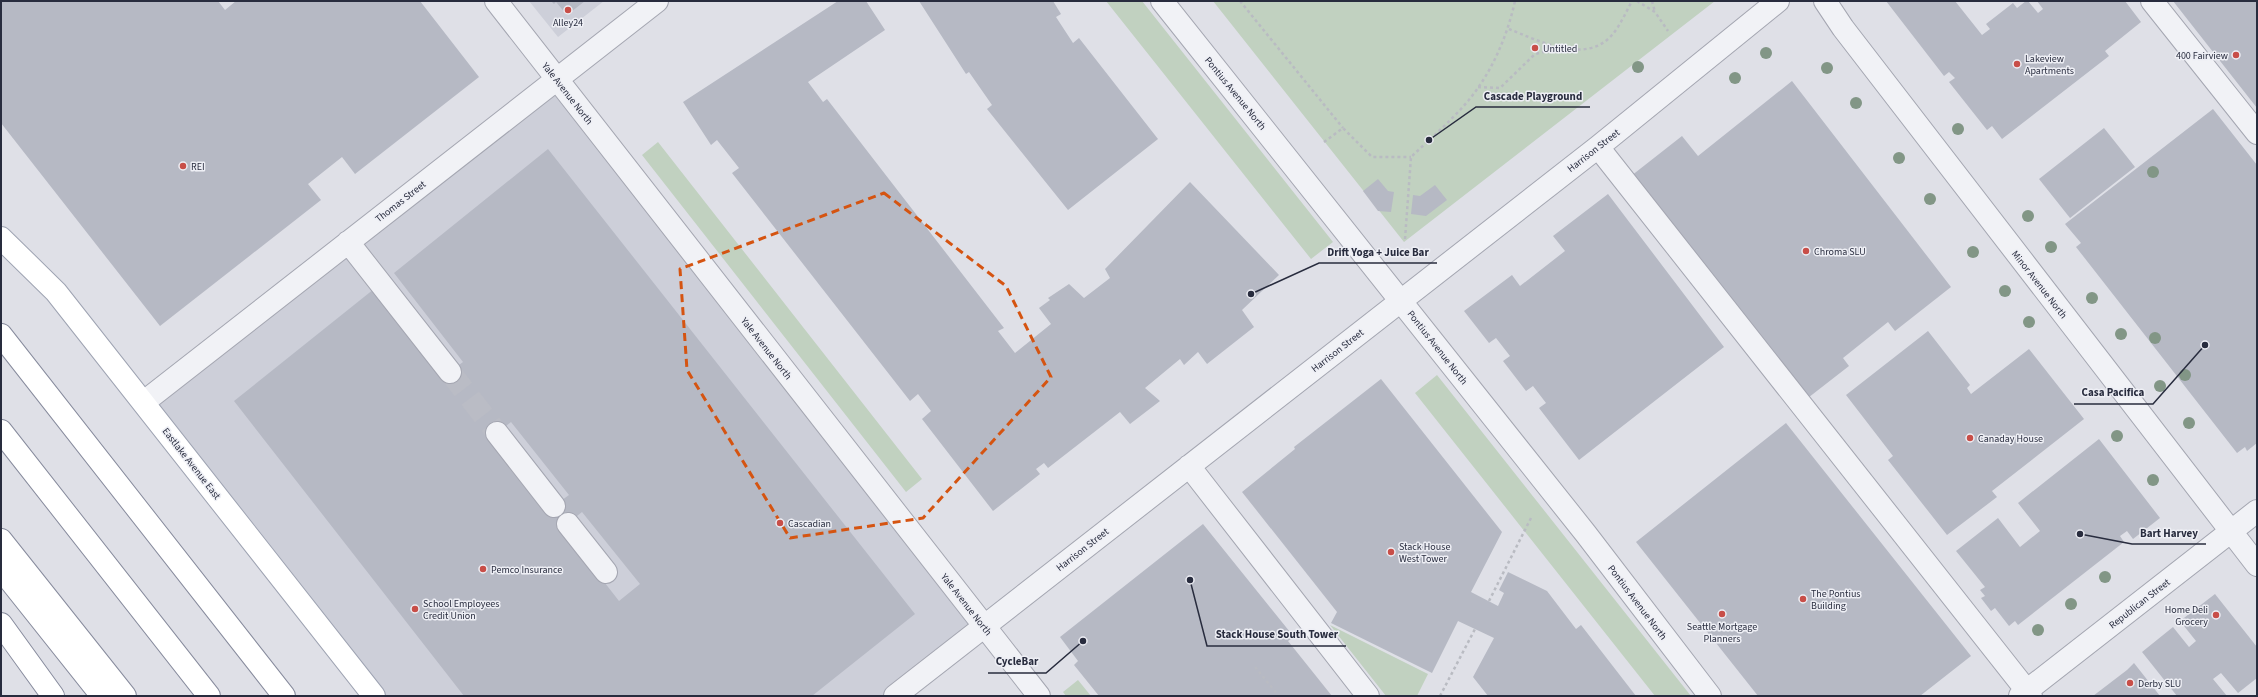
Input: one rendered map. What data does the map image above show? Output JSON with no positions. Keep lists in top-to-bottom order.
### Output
{
  "streets": {
    "main road": ["Eastlake Avenue East"],
    "street": [
      "Yale Avenue North",
      "Pontius Avenue North",
      "Harrison Street",
      "Thomas Street",
      "Minor Avenue North",
      "Republican Street"
    ]
  },
  "crossings": [
    ["Yale Avenue North", "Harrison Street"],
    ["Yale Avenue North", "Thomas Street"],
    ["Pontius Avenue North", "Harrison Street"],
    ["Thomas Street", "Eastlake Avenue East"],
    ["Minor Avenue North", "Republican Street"]
  ],
  "places": [
    "Alley24",
    "Untitled",
    "400 Fairview",
    "Lakeview Apartments",
    "Cascade Playground",
    "REI",
    "Chroma SLU",
    "Drift Yoga + Juice Bar",
    "Casa Pacifica",
    "Canaday House",
    "Cascadian",
    "Bart Harvey",
    "Stack House West Tower",
    "Pemco Insurance",
    "Stack House South Tower",
    "The Pontius Building",
    "School Employees Credit Union",
    "Seattle Mortgage Planners",
    "Home Deli Grocery",
    "CycleBar",
    "Derby SLU"
  ]
}
